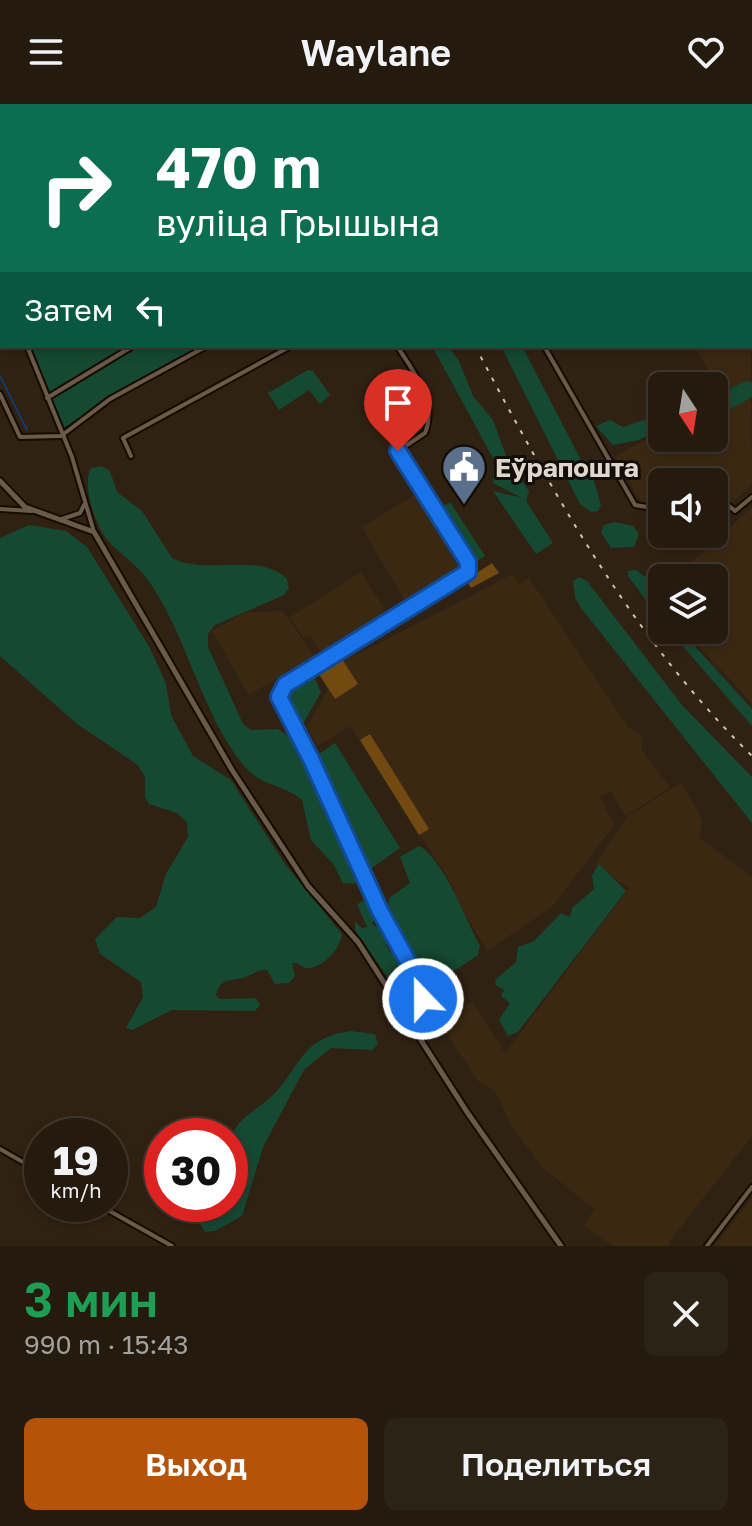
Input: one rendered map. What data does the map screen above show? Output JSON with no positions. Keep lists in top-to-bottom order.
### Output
{
  "places": {
    "public building": ["Еўрапошта"]
  },
  "north": "bottom",
  "page": {
    "header": "Waylane",
    "turn": ["470 m", "вуліца Грышына"],
    "then": "Затем",
    "speed": "19 km/h",
    "limit": "30",
    "heading": ["3 мин", "990 m · 15:43"],
    "buttons": ["Выход", "Поделиться"]
  }
}
